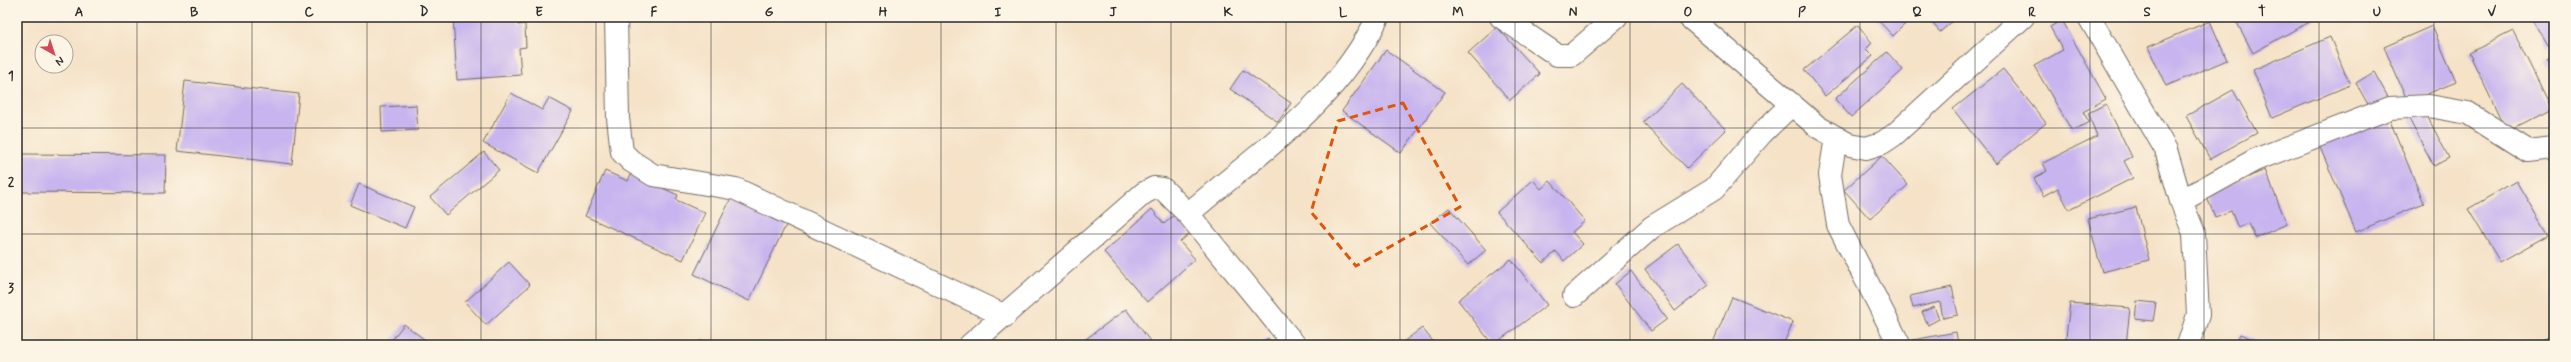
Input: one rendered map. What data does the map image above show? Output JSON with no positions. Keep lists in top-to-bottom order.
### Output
{
  "north": "bottom right",
  "grid": {
    "columns": [
      "A",
      "B",
      "C",
      "D",
      "E",
      "F",
      "G",
      "H",
      "I",
      "J",
      "K",
      "L",
      "M",
      "N",
      "O",
      "P",
      "Q",
      "R",
      "S",
      "T",
      "U",
      "V"
    ],
    "rows": ["1", "2", "3"]
  }
}
